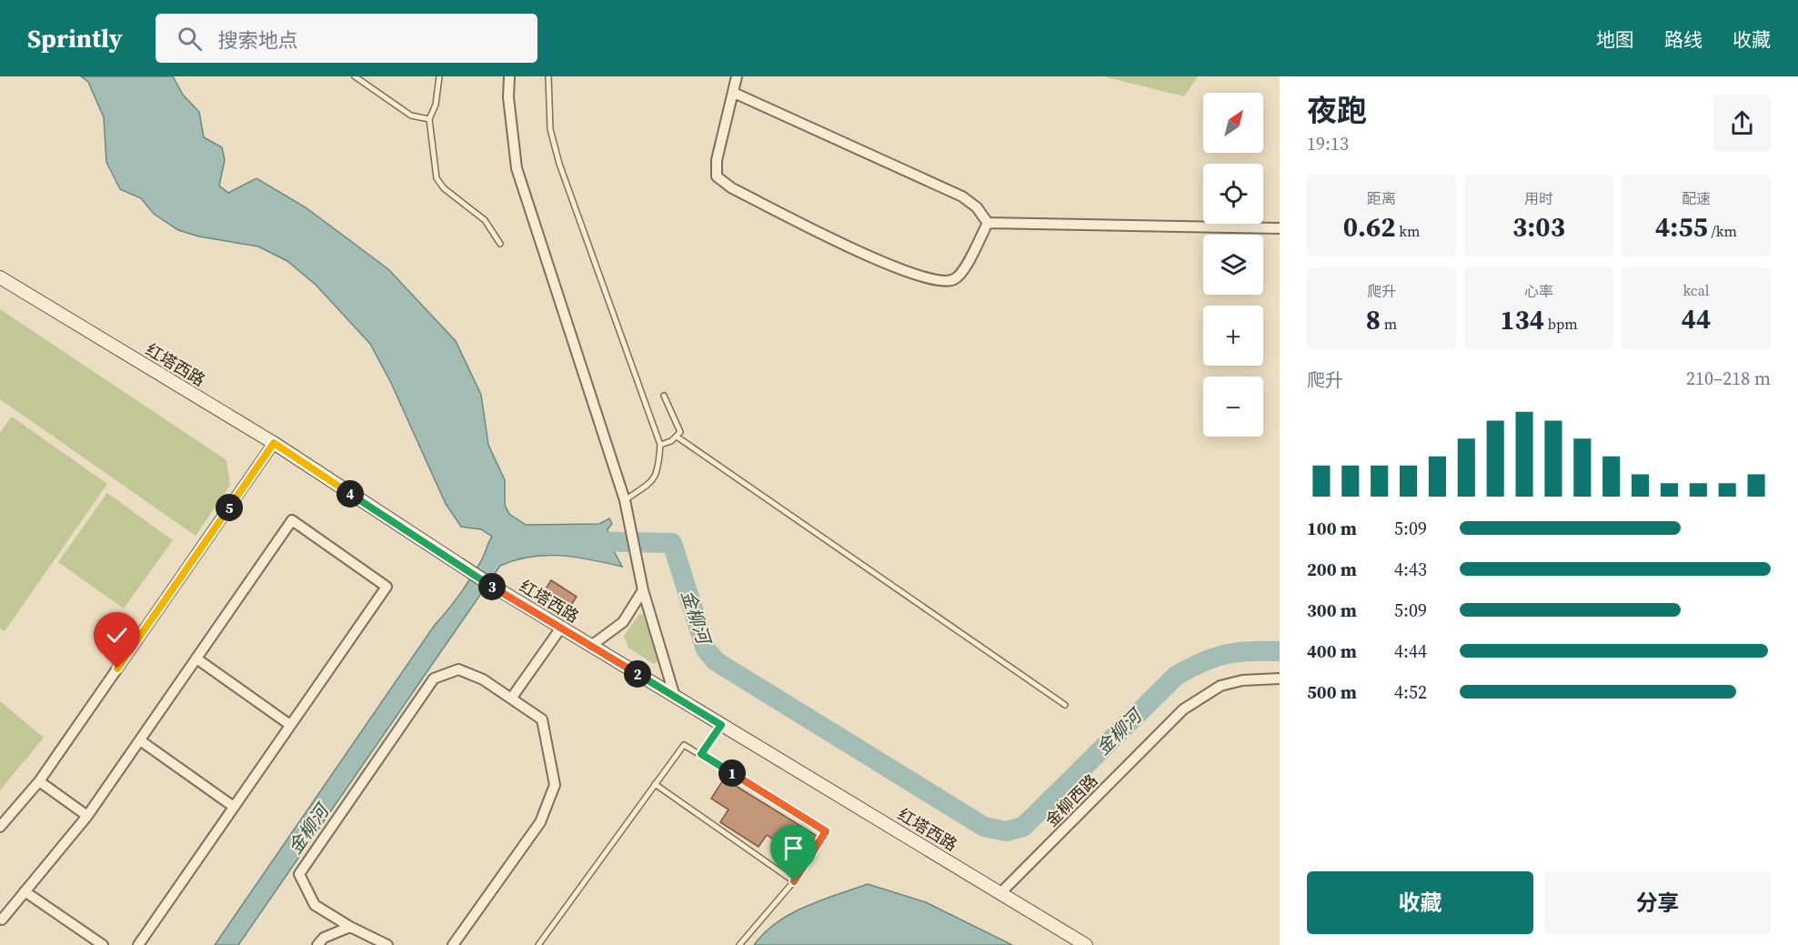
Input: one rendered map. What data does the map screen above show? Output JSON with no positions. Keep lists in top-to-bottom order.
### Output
{
  "streets": {
    "street": ["红塔西路", "金柳西路"]
  },
  "crossings": [
    ["红塔西路", "金柳西路"]
  ],
  "water": ["金柳河"],
  "north": "top right",
  "page": {
    "header": "Sprintly",
    "search": "搜索地点",
    "nav": ["地图", "路线", "收藏"],
    "heading": ["夜跑", "19:13"],
    "map_buttons": ["+", "−"],
    "stats": [
      ["距离", "0.62 km"],
      ["用时", "3:03"],
      ["配速", "4:55 /km"],
      ["爬升", "8 m"],
      ["心率", "134 bpm"],
      ["kcal", "44"]
    ],
    "chart": ["爬升", "210–218 m"],
    "pins": [
      "4",
      "5",
      "3",
      "2",
      "1"
    ],
    "list": [
      {
        "name": "100 m",
        "note": "5:09"
      },
      {
        "name": "200 m",
        "note": "4:43"
      },
      {
        "name": "300 m",
        "note": "5:09"
      },
      {
        "name": "400 m",
        "note": "4:44"
      },
      {
        "name": "500 m",
        "note": "4:52"
      }
    ],
    "buttons": ["收藏", "分享"]
  }
}
